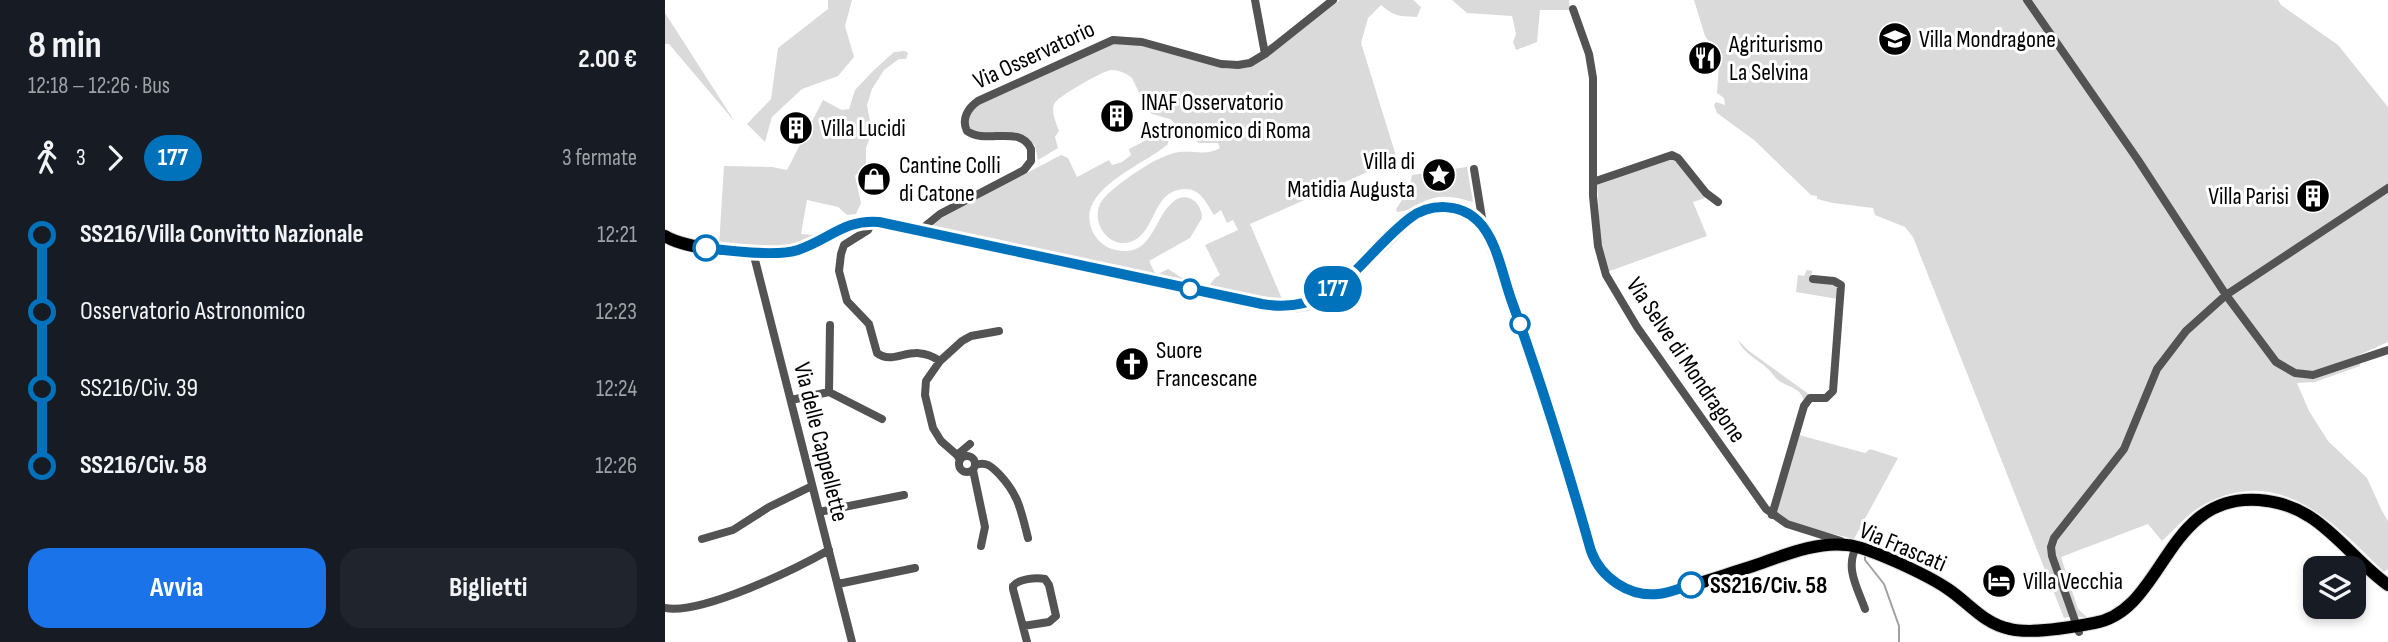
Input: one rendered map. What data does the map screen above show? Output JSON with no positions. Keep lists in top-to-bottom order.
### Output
{
  "streets": {
    "main road": ["Via Frascati"],
    "street": ["Via Osservatorio", "Via Selve di Mondragone", "Via delle Cappellette"]
  },
  "crossings": [
    ["Via Selve di Mondragone", "Via Frascati"]
  ],
  "places": {
    "school or university": ["Villa Mondragone"],
    "restaurant": ["Agriturismo La Selvina"],
    "building": ["INAF Osservatorio Astronomico di Roma", "Villa Lucidi", "Villa Parisi"],
    "place": ["Villa di Matidia Augusta"],
    "shop": ["Cantine Colli di Catone"],
    "church": ["Suore Francescane"],
    "hotel": ["Villa Vecchia"],
    "other": ["SS216/Civ. 58"]
  },
  "lines": ["bus line 177"],
  "page": {
    "heading": ["8 min", "12:18 – 12:26 · Bus", "2.00 €"],
    "on_map": "177",
    "legs": ["3", "177", "3 fermate"],
    "list": [
      {
        "name": "SS216/Villa Convitto Nazionale",
        "value": "12:21"
      },
      {
        "name": "Osservatorio Astronomico",
        "value": "12:23"
      },
      {
        "name": "SS216/Civ. 39",
        "value": "12:24"
      },
      {
        "name": "SS216/Civ. 58",
        "value": "12:26"
      }
    ],
    "buttons": ["Avvia", "Biglietti"]
  }
}
